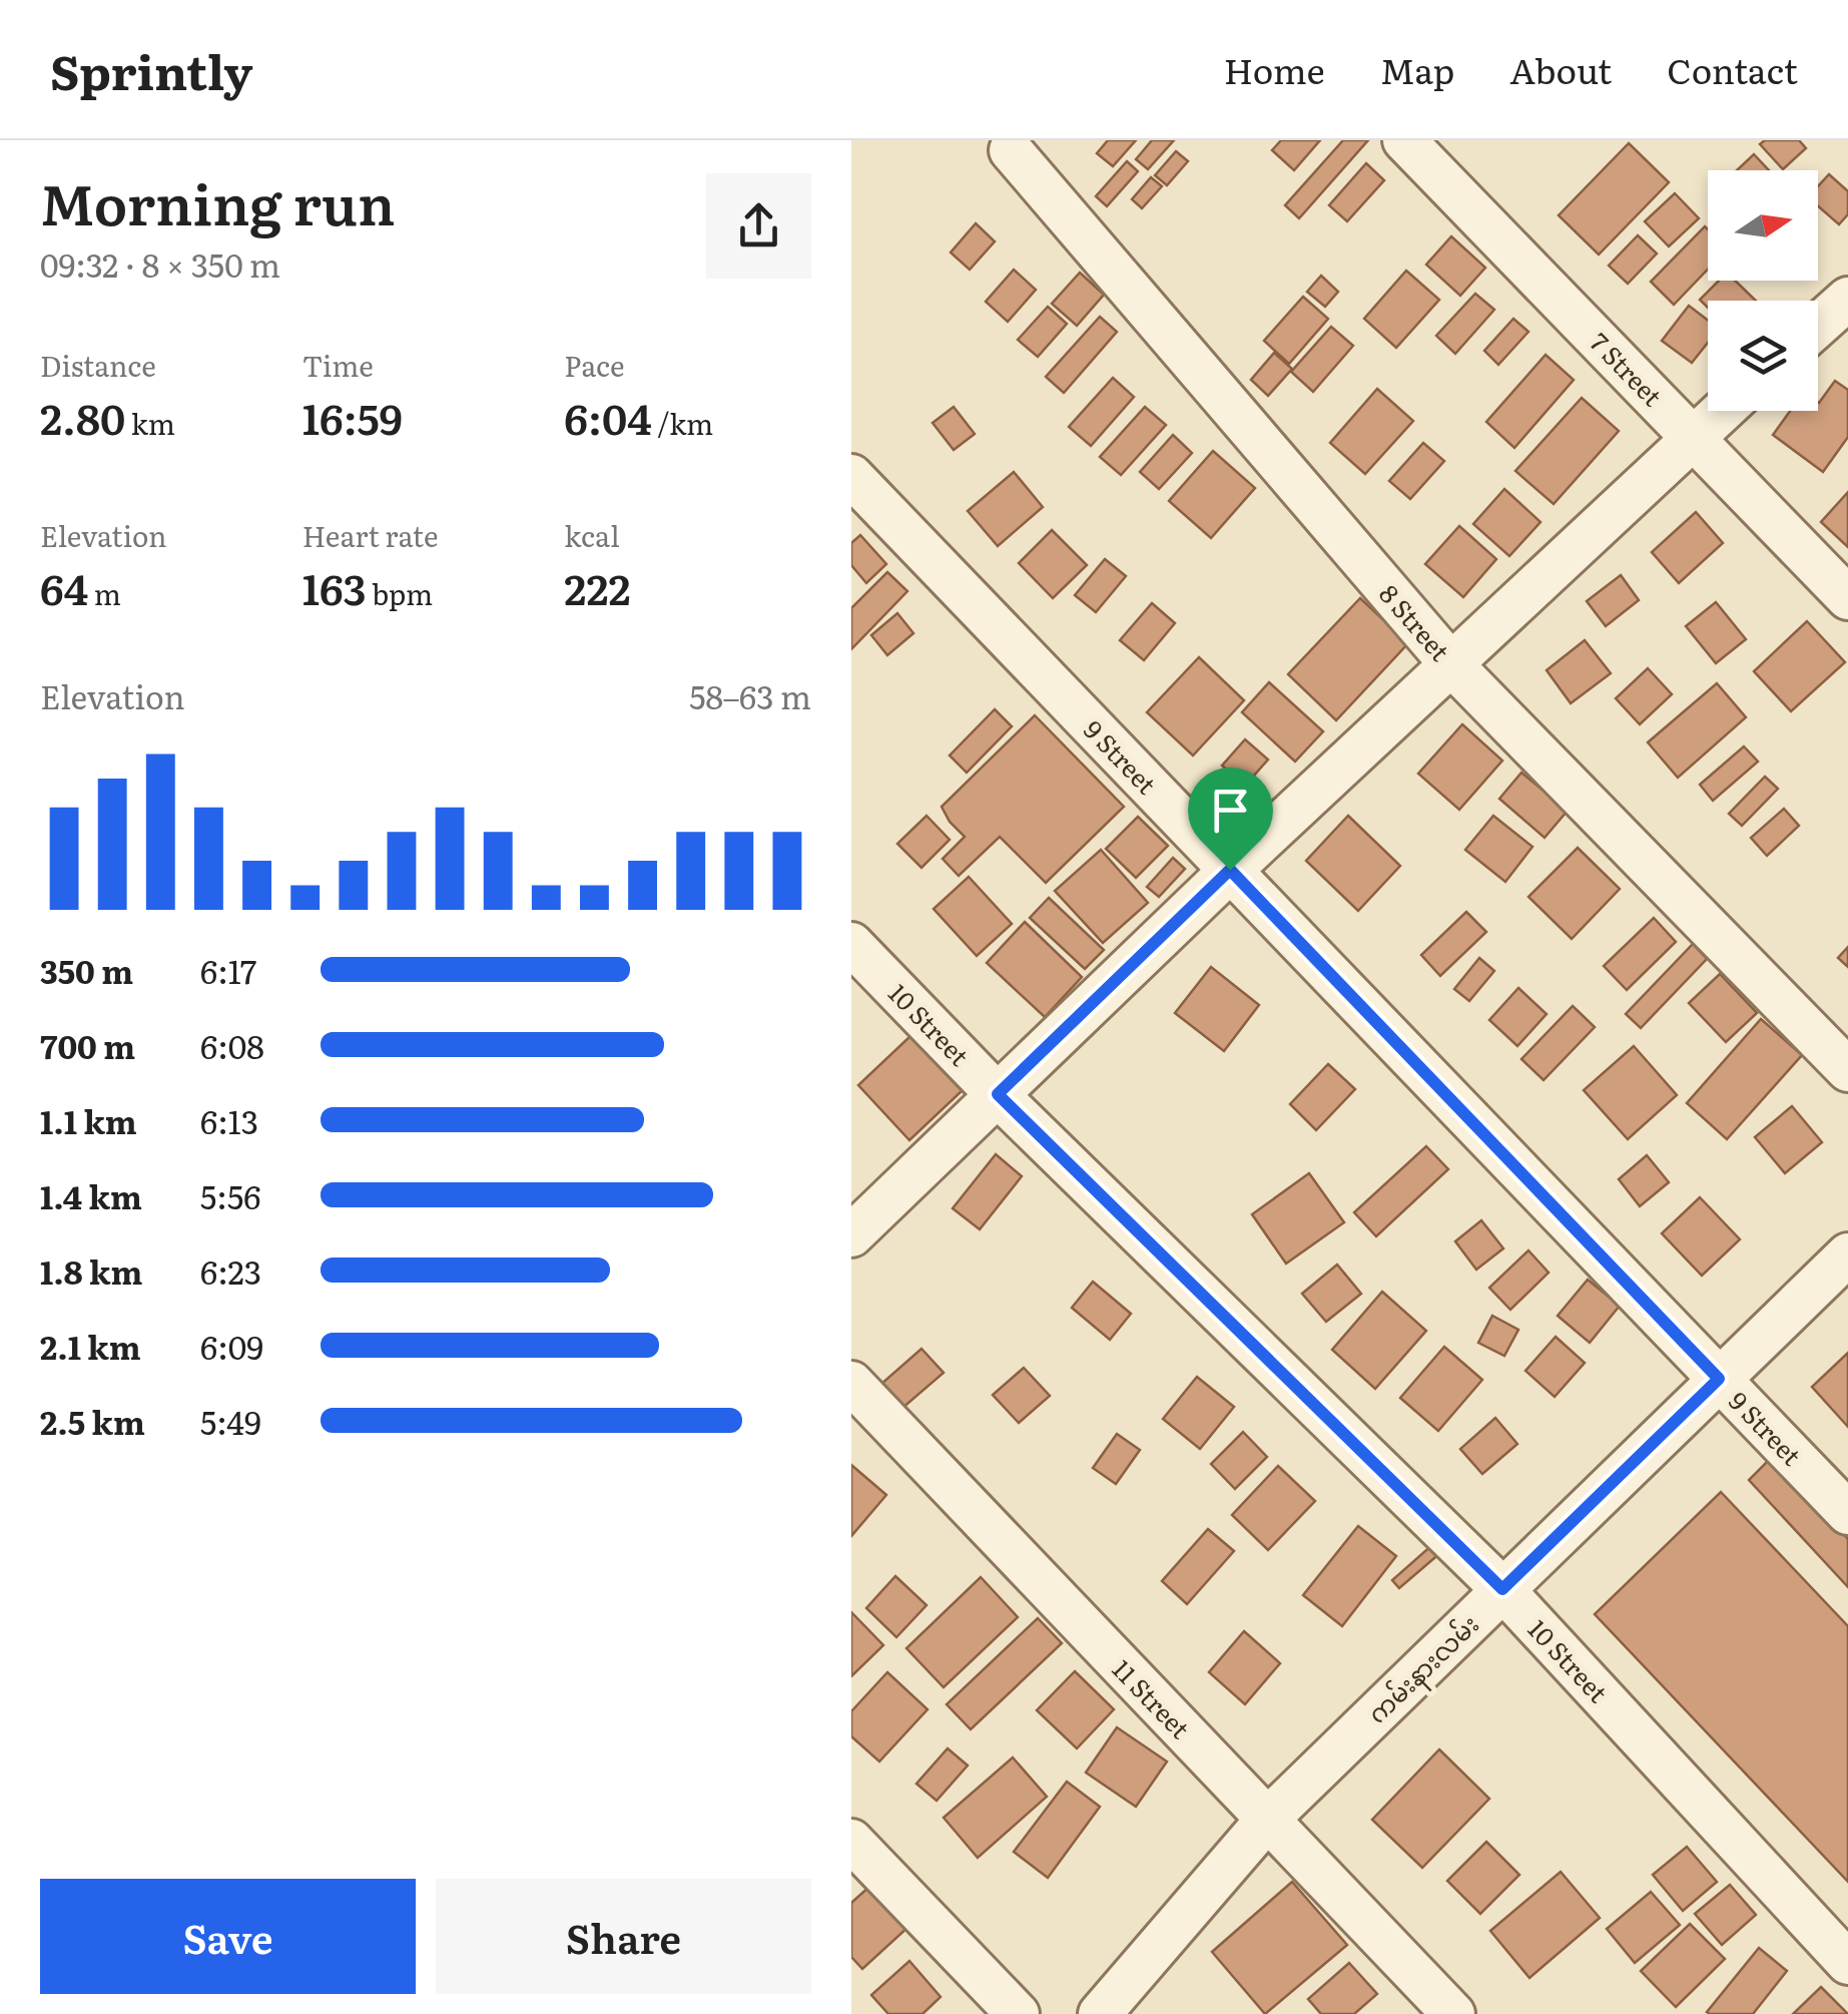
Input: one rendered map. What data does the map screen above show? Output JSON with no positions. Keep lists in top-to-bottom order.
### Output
{
  "streets": {
    "street": [
      "7 Street",
      "8 Street",
      "9 Street",
      "10 Street",
      "ကမ်းနားလမ်း",
      "11 Street"
    ]
  },
  "crossings": [
    ["9 Street", "ကမ်းနားလမ်း"],
    ["10 Street", "ကမ်းနားလမ်း"],
    ["ကမ်းနားလမ်း", "11 Street"]
  ],
  "north": "right",
  "page": {
    "header": "Sprintly",
    "nav": [
      "Home",
      "Map",
      "About",
      "Contact"
    ],
    "heading": ["Morning run", "09:32 · 8 × 350 m"],
    "stats": [
      ["Distance", "2.80 km"],
      ["Time", "16:59"],
      ["Pace", "6:04 /km"],
      ["Elevation", "64 m"],
      ["Heart rate", "163 bpm"],
      ["kcal", "222"]
    ],
    "chart": ["Elevation", "58–63 m"],
    "list": [
      {
        "name": "350 m",
        "note": "6:17"
      },
      {
        "name": "700 m",
        "note": "6:08"
      },
      {
        "name": "1.1 km",
        "note": "6:13"
      },
      {
        "name": "1.4 km",
        "note": "5:56"
      },
      {
        "name": "1.8 km",
        "note": "6:23"
      },
      {
        "name": "2.1 km",
        "note": "6:09"
      },
      {
        "name": "2.5 km",
        "note": "5:49"
      }
    ],
    "buttons": ["Save", "Share"]
  }
}
